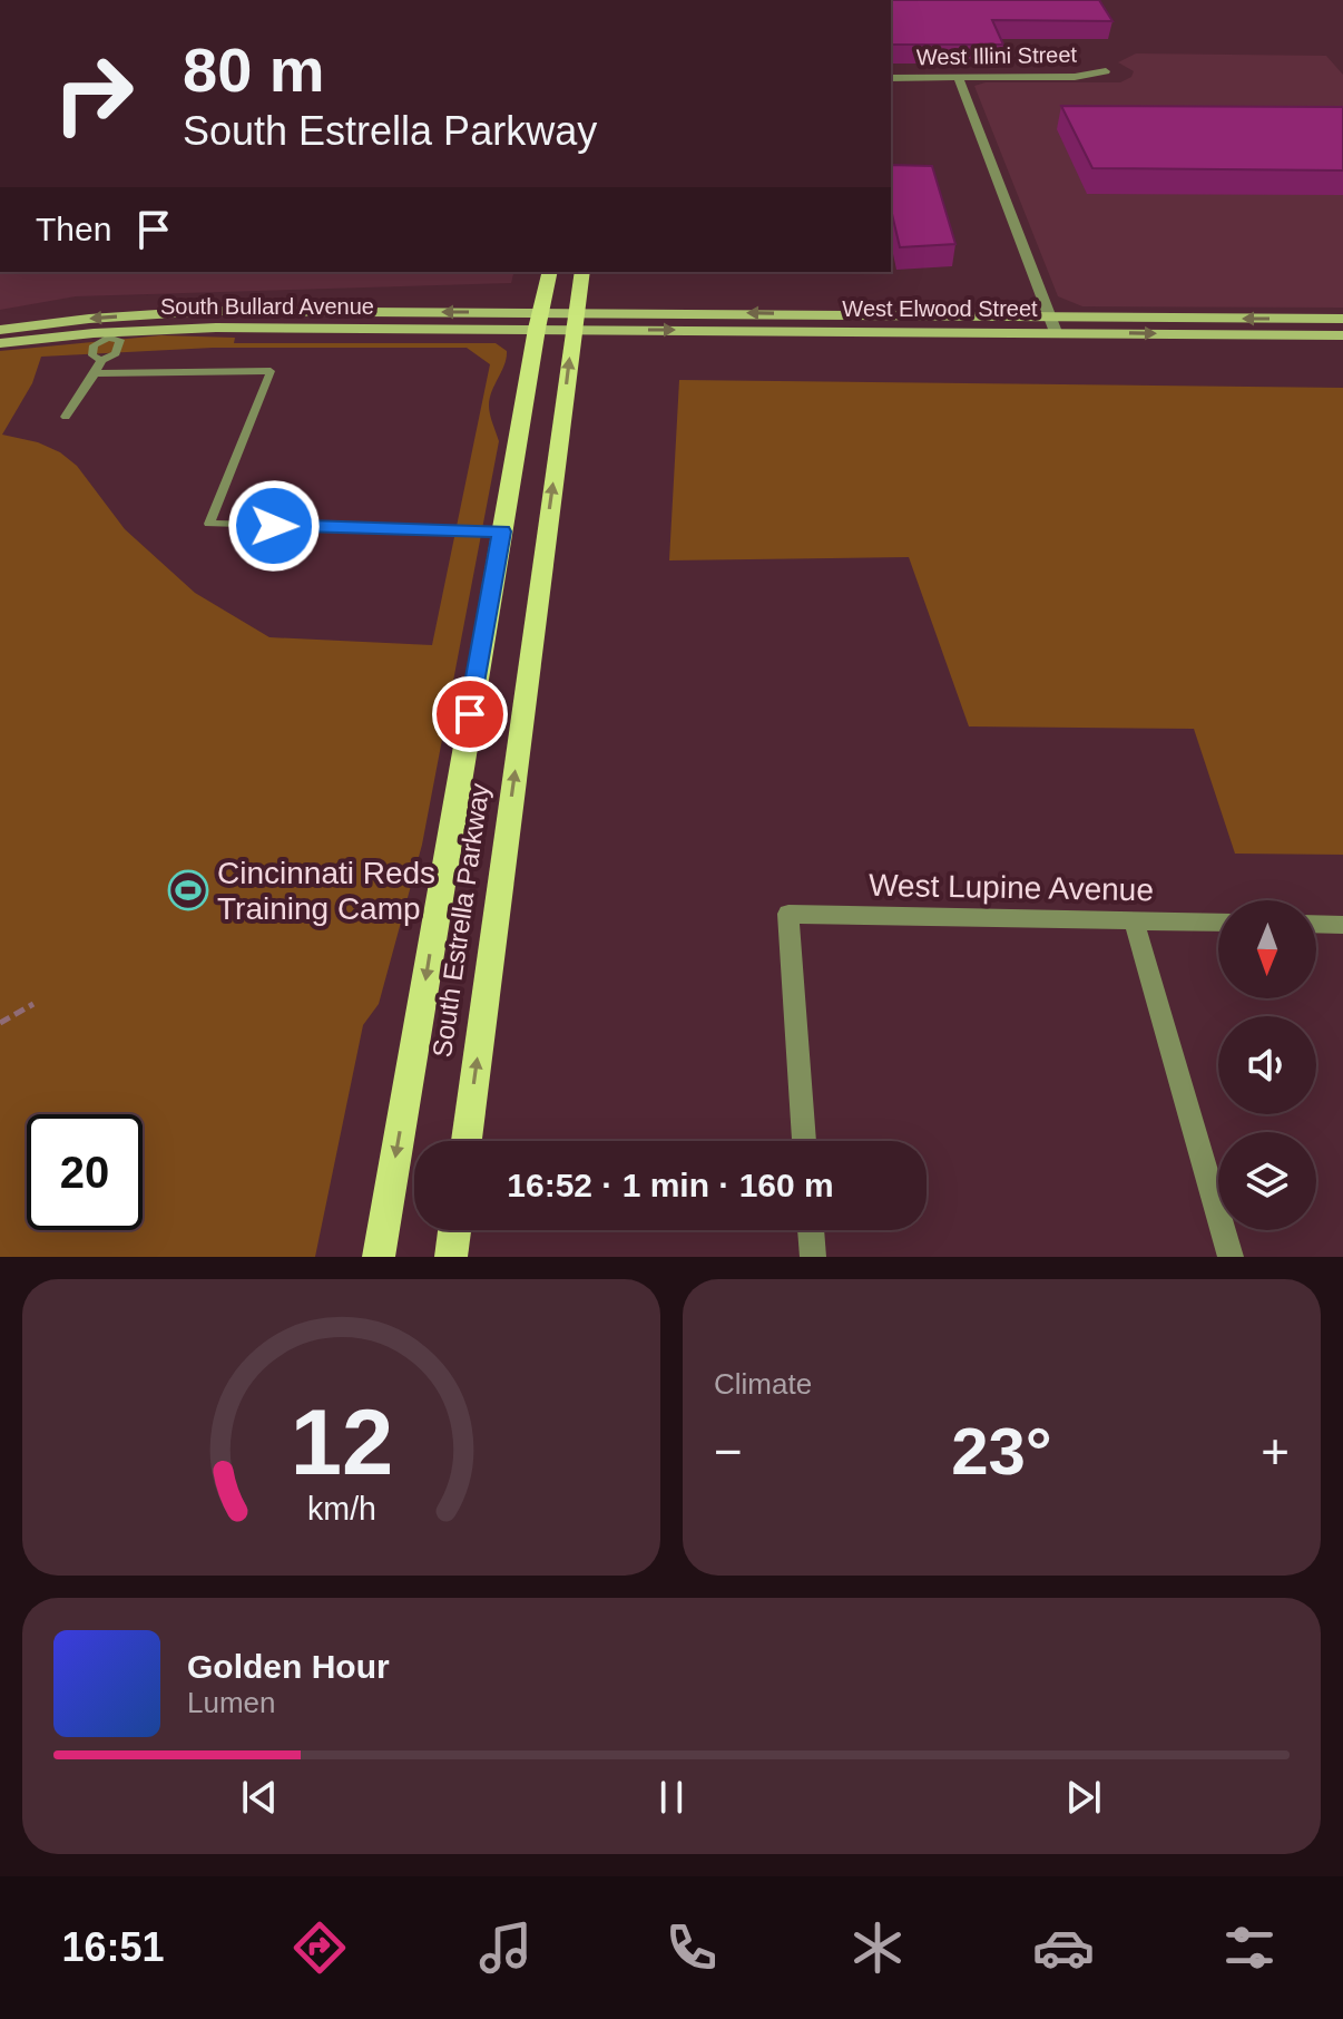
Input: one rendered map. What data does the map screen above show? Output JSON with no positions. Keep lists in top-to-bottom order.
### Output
{
  "streets": {
    "main road": ["South Bullard Avenue", "West Elwood Street", "South Estrella Parkway"],
    "street": ["West Illini Street", "West Lupine Avenue"]
  },
  "crossings": [
    ["South Bullard Avenue", "West Elwood Street"],
    ["South Bullard Avenue", "South Estrella Parkway"],
    ["West Elwood Street", "South Estrella Parkway"]
  ],
  "places": {
    "sports": ["Cincinnati Reds Training Camp"]
  },
  "north": "bottom",
  "page": {
    "turn": ["80 m", "South Estrella Parkway"],
    "then": "Then",
    "limit": "20",
    "trip": "16:52 · 1 min · 160 m",
    "tile": "Climate",
    "heat": ["−", "23°", "+"],
    "song": ["Golden Hour", "Lumen"],
    "tabs": "16:51",
    "gauge": ["12", "km/h"]
  }
}
